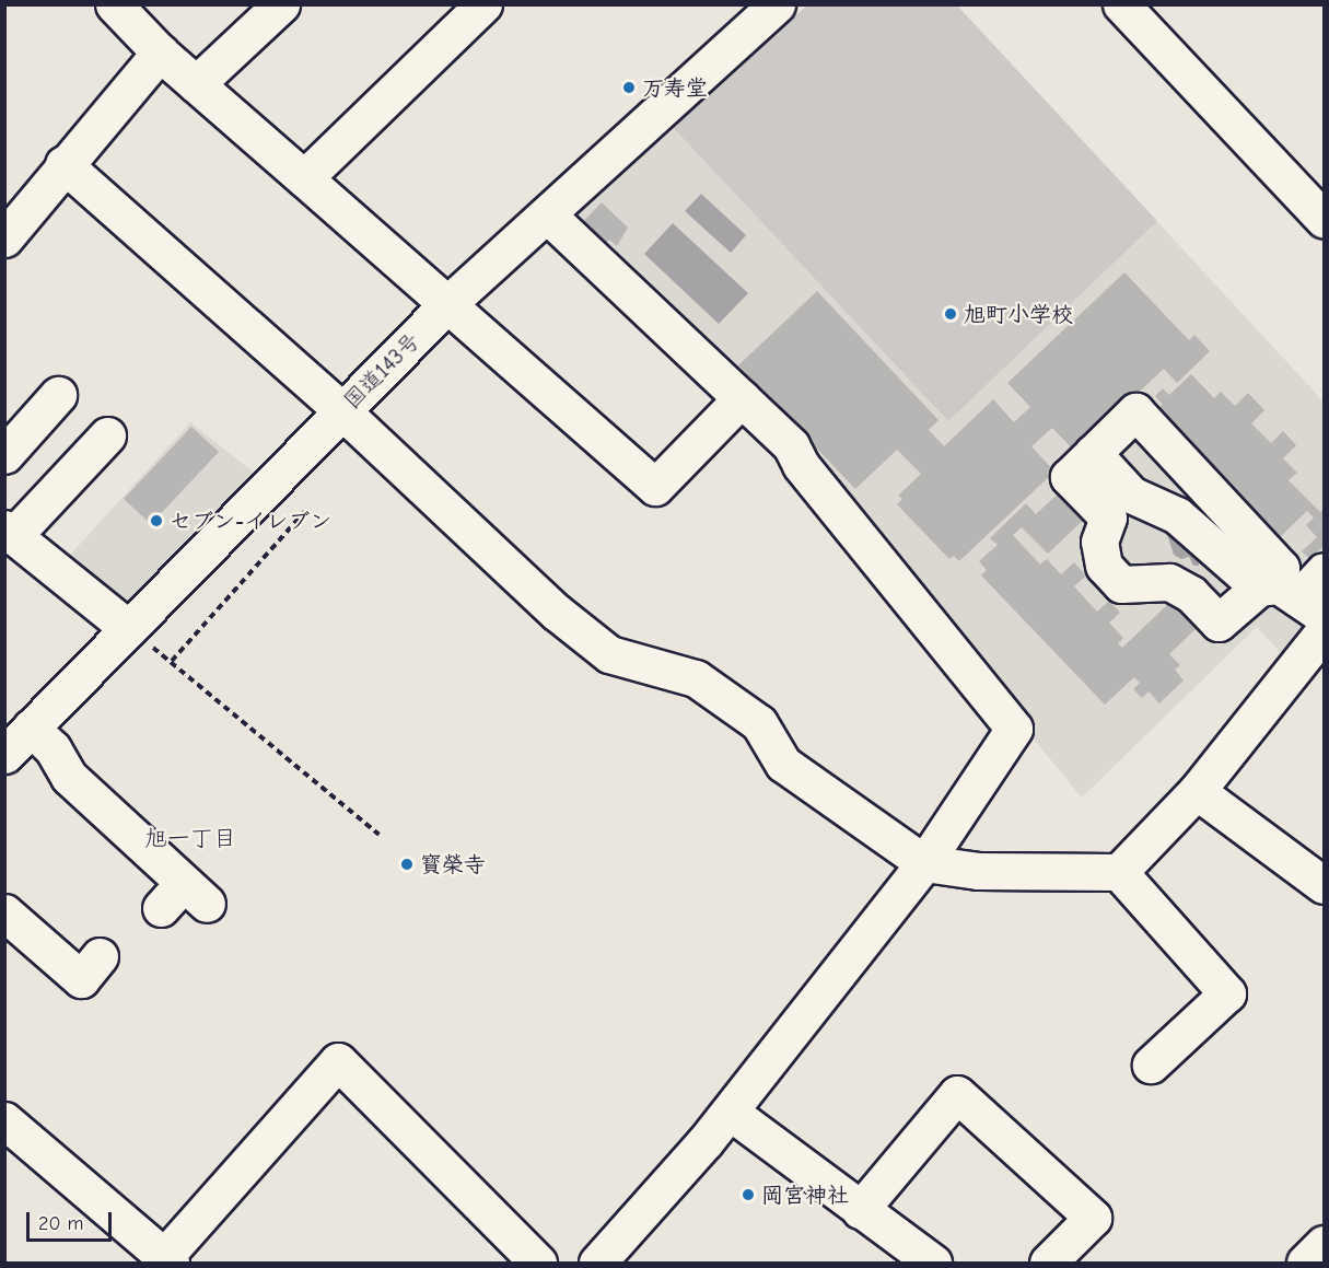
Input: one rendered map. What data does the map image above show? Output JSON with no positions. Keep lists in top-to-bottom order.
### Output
{
  "streets": {
    "main road": ["国道143号"]
  },
  "districts": ["旭一丁目"],
  "places": [
    "万寿堂",
    "旭町小学校",
    "セブン-イレブン",
    "寳榮寺",
    "岡宮神社"
  ],
  "scale_bar": "20 m"
}
